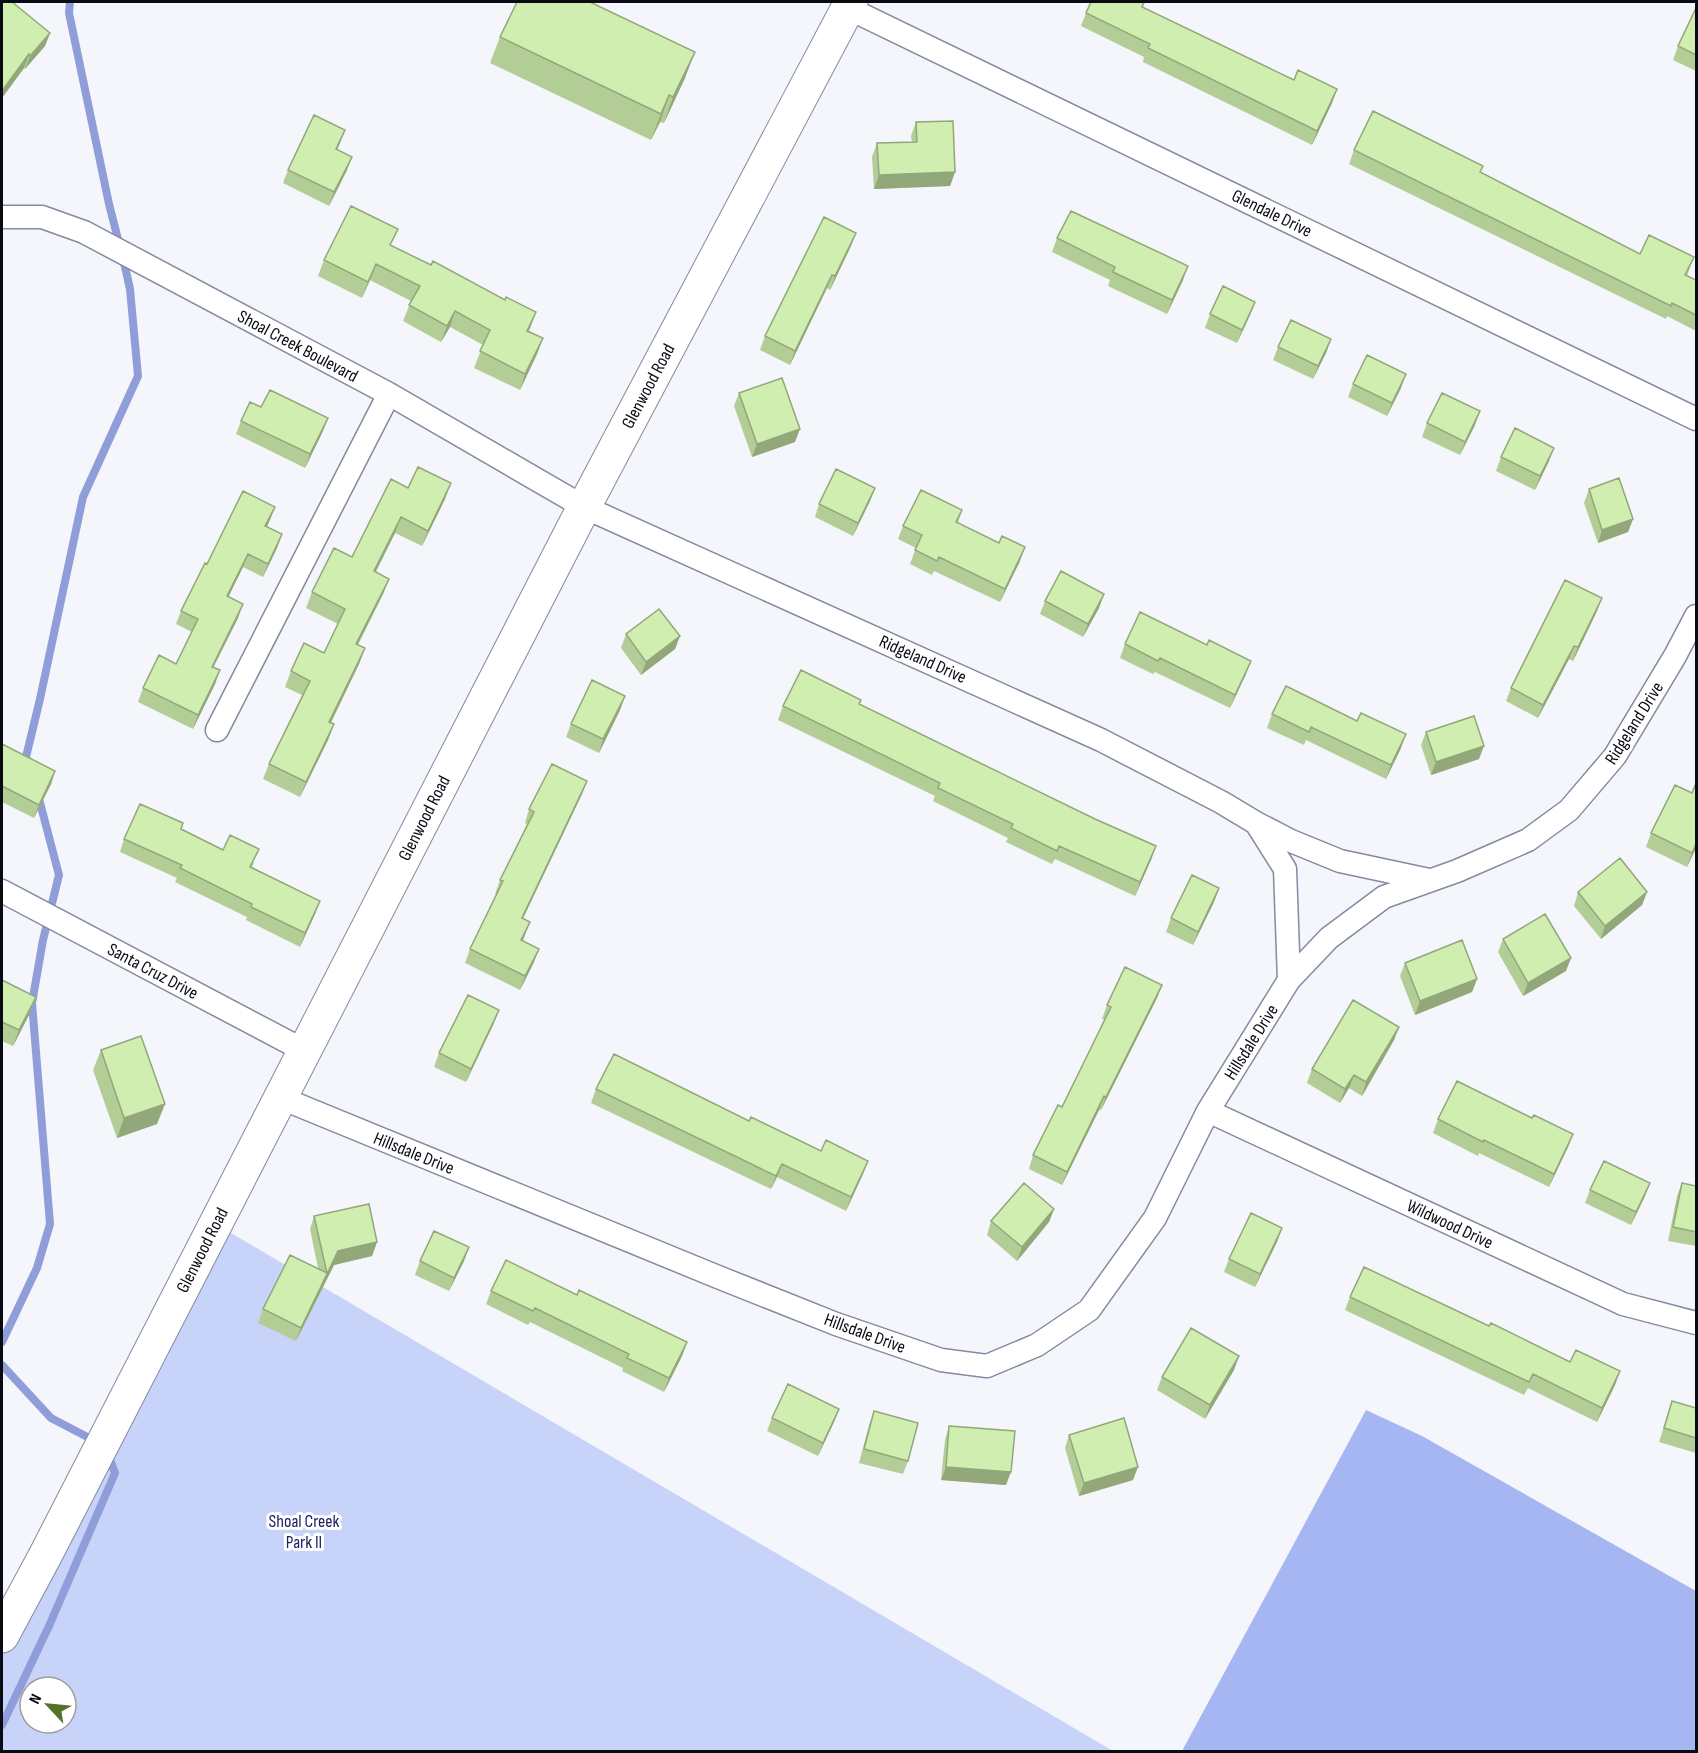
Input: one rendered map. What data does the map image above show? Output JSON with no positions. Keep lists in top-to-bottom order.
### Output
{
  "streets": {
    "main road": ["Glenwood Road"],
    "street": [
      "Glendale Drive",
      "Shoal Creek Boulevard",
      "Ridgeland Drive",
      "Santa Cruz Drive",
      "Hillsdale Drive",
      "Wildwood Drive"
    ]
  },
  "crossings": [
    ["Glendale Drive", "Glenwood Road"],
    ["Shoal Creek Boulevard", "Glenwood Road"],
    ["Shoal Creek Boulevard", "Ridgeland Drive"],
    ["Glenwood Road", "Ridgeland Drive"],
    ["Glenwood Road", "Santa Cruz Drive"],
    ["Glenwood Road", "Hillsdale Drive"],
    ["Ridgeland Drive", "Hillsdale Drive"],
    ["Hillsdale Drive", "Wildwood Drive"]
  ],
  "parks": ["Shoal Creek Park II"],
  "north": "top left"
}
